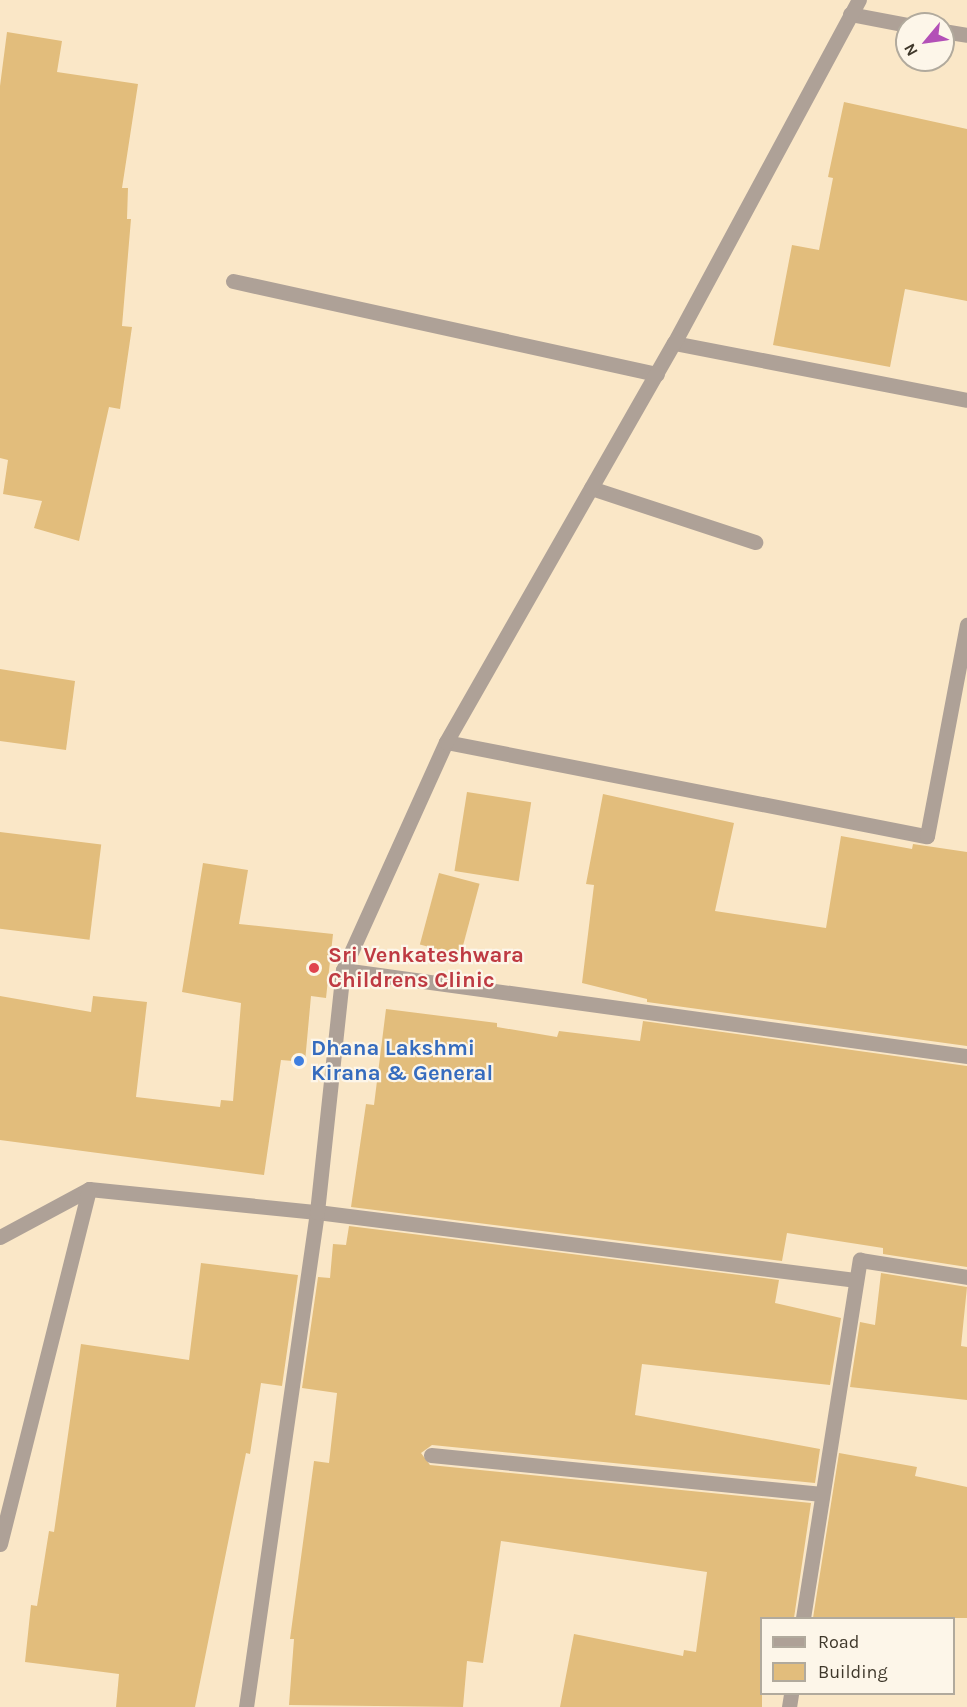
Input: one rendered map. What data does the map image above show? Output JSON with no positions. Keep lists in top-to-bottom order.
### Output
{
  "places": ["Sri Venkateshwara Childrens Clinic", "Dhana Lakshmi Kirana & General"],
  "legend": ["Road", "Building"],
  "north": "bottom left"
}
